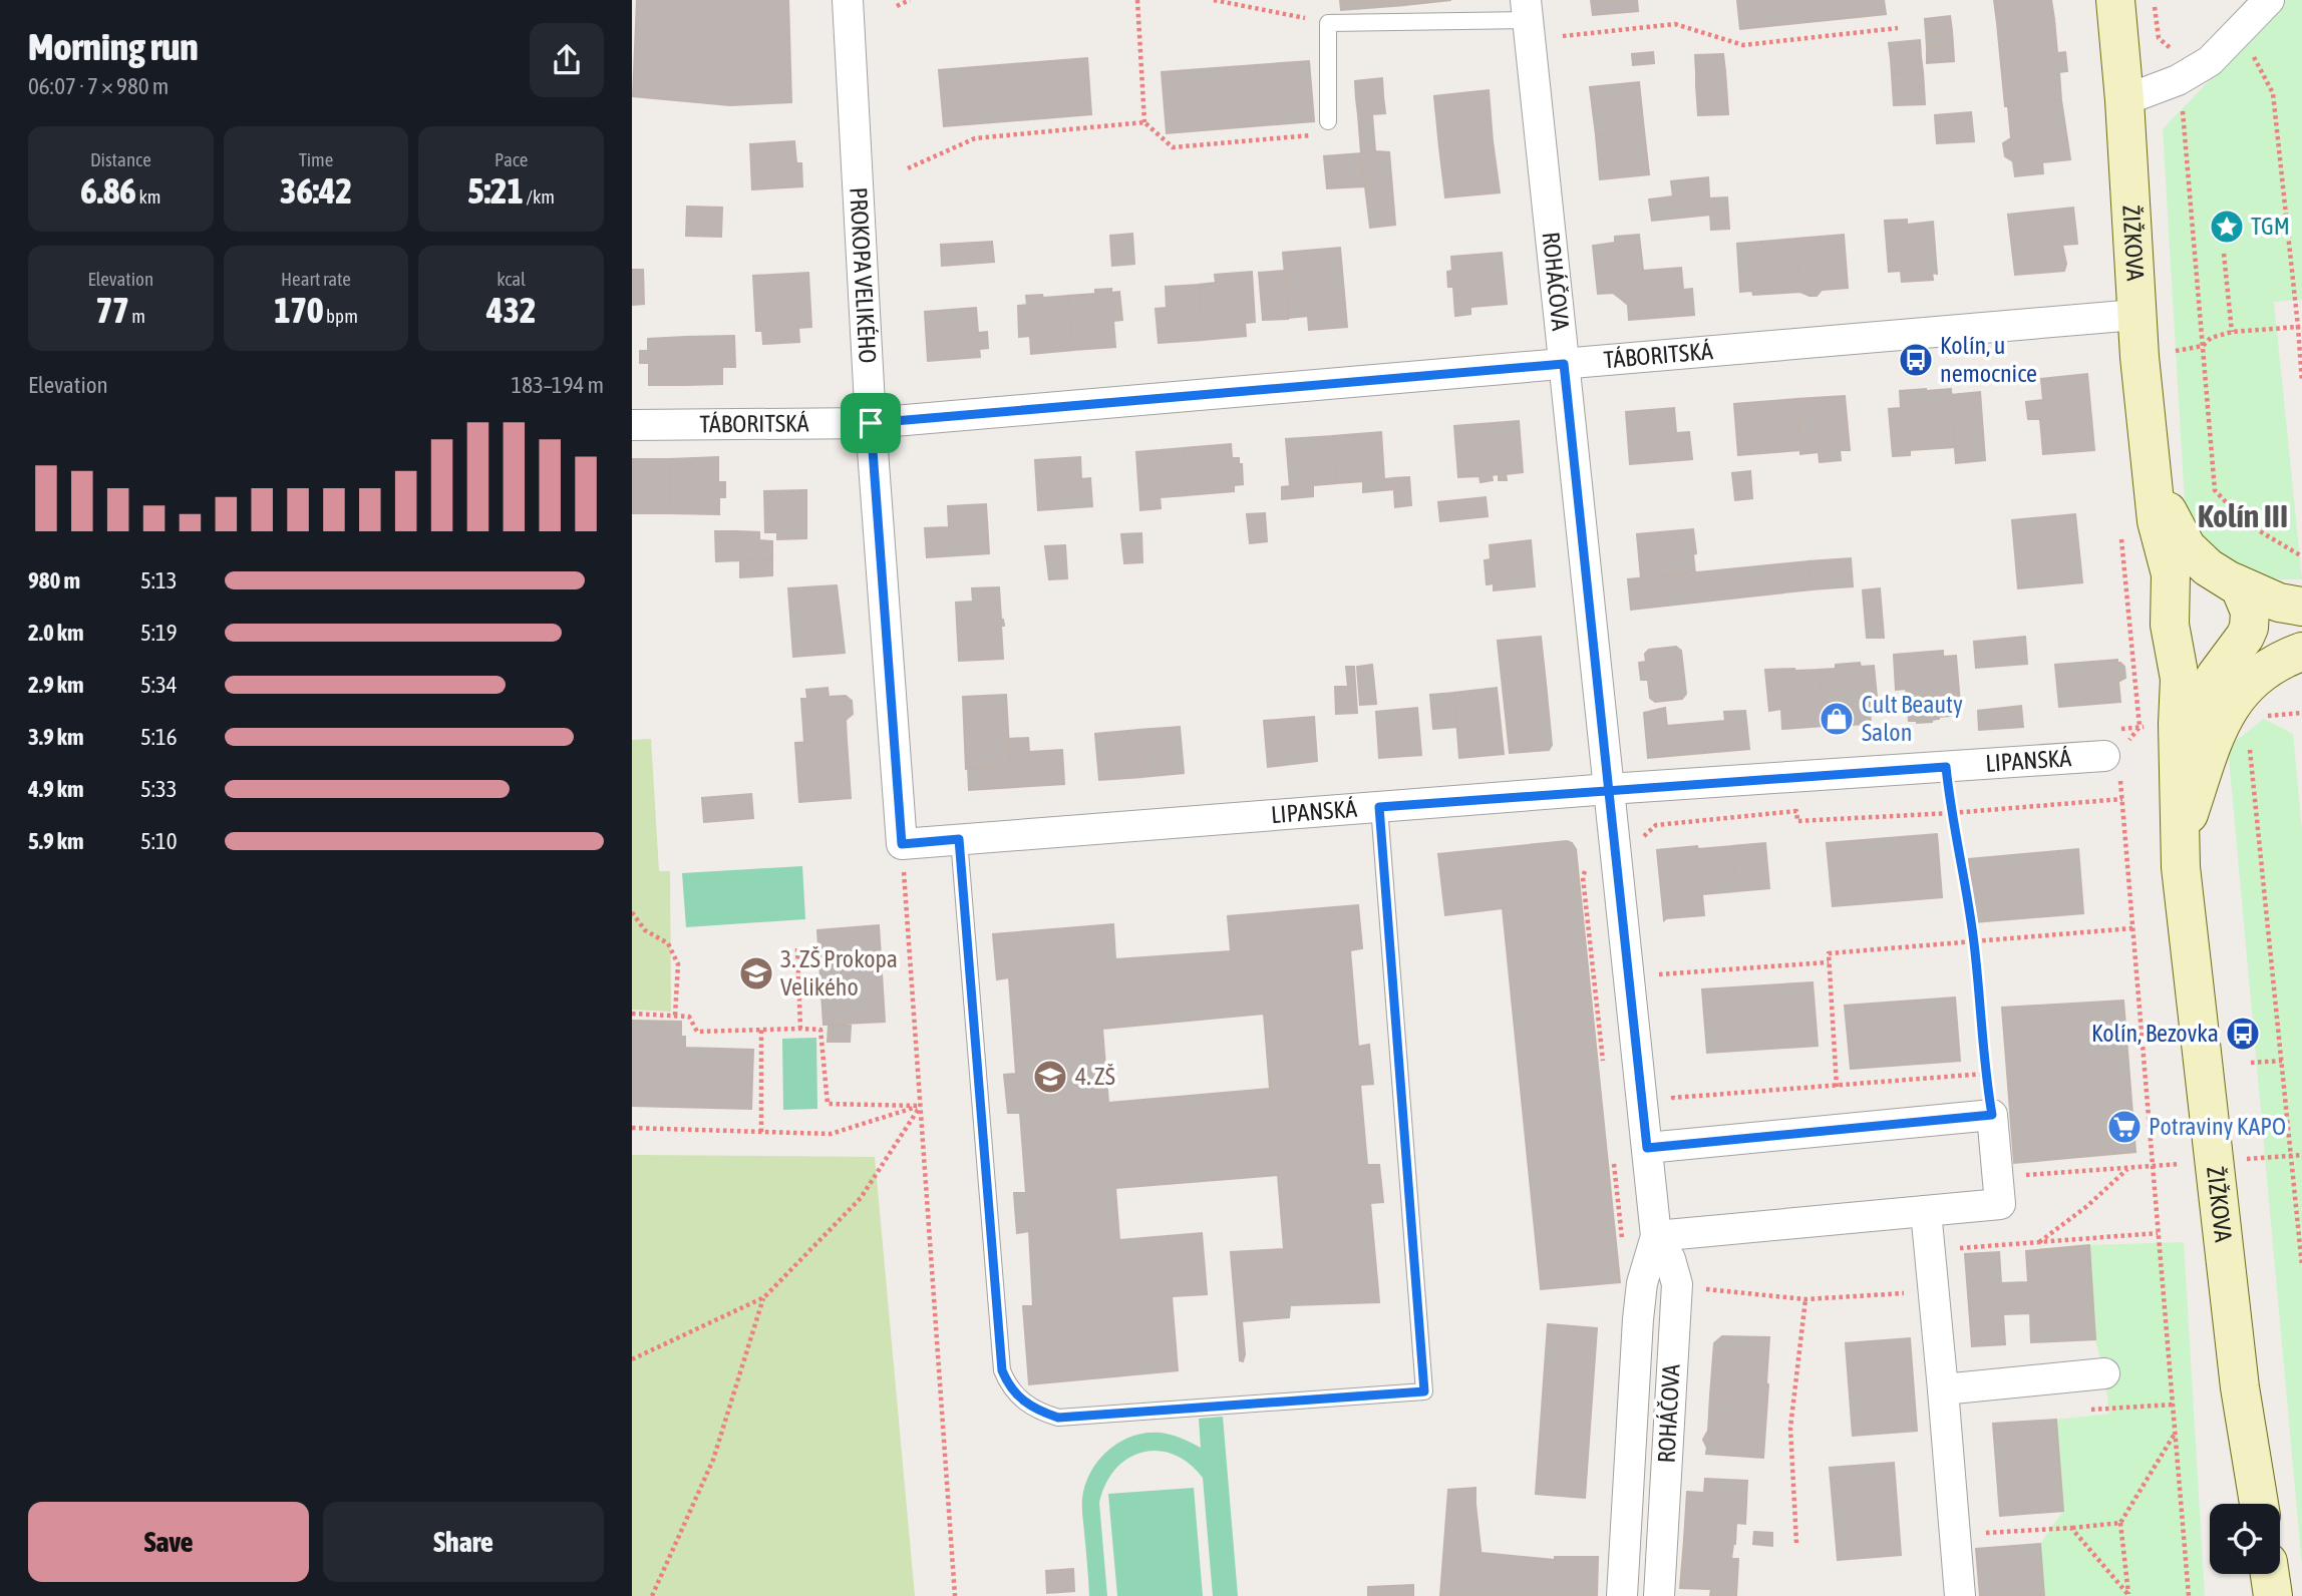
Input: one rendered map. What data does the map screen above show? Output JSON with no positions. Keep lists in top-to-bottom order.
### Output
{
  "streets": {
    "street": [
      "ŽIŽKOVA",
      "PROKOPA VELIKÉHO",
      "ROHÁČOVA",
      "TÁBORITSKÁ",
      "LIPANSKÁ"
    ]
  },
  "crossings": [
    ["ŽIŽKOVA", "TÁBORITSKÁ"],
    ["PROKOPA VELIKÉHO", "TÁBORITSKÁ"],
    ["PROKOPA VELIKÉHO", "LIPANSKÁ"],
    ["ROHÁČOVA", "TÁBORITSKÁ"],
    ["ROHÁČOVA", "LIPANSKÁ"]
  ],
  "districts": ["Kolín III"],
  "places": {
    "place": ["TGM"],
    "bus stop": ["Kolín, u nemocnice", "Kolín, Bezovka"],
    "shop": ["Cult Beauty Salon"],
    "school or university": ["3. ZŠ Prokopa Velikého", "4. ZŠ"],
    "supermarket": ["Potraviny KAPO"]
  },
  "page": {
    "heading": ["Morning run", "06:07 · 7 × 980 m"],
    "stats": [
      ["Distance", "6.86 km"],
      ["Time", "36:42"],
      ["Pace", "5:21 /km"],
      ["Elevation", "77 m"],
      ["Heart rate", "170 bpm"],
      ["kcal", "432"]
    ],
    "chart": ["Elevation", "183–194 m"],
    "list": [
      {
        "name": "980 m",
        "note": "5:13"
      },
      {
        "name": "2.0 km",
        "note": "5:19"
      },
      {
        "name": "2.9 km",
        "note": "5:34"
      },
      {
        "name": "3.9 km",
        "note": "5:16"
      },
      {
        "name": "4.9 km",
        "note": "5:33"
      },
      {
        "name": "5.9 km",
        "note": "5:10"
      }
    ],
    "buttons": ["Save", "Share"]
  }
}
